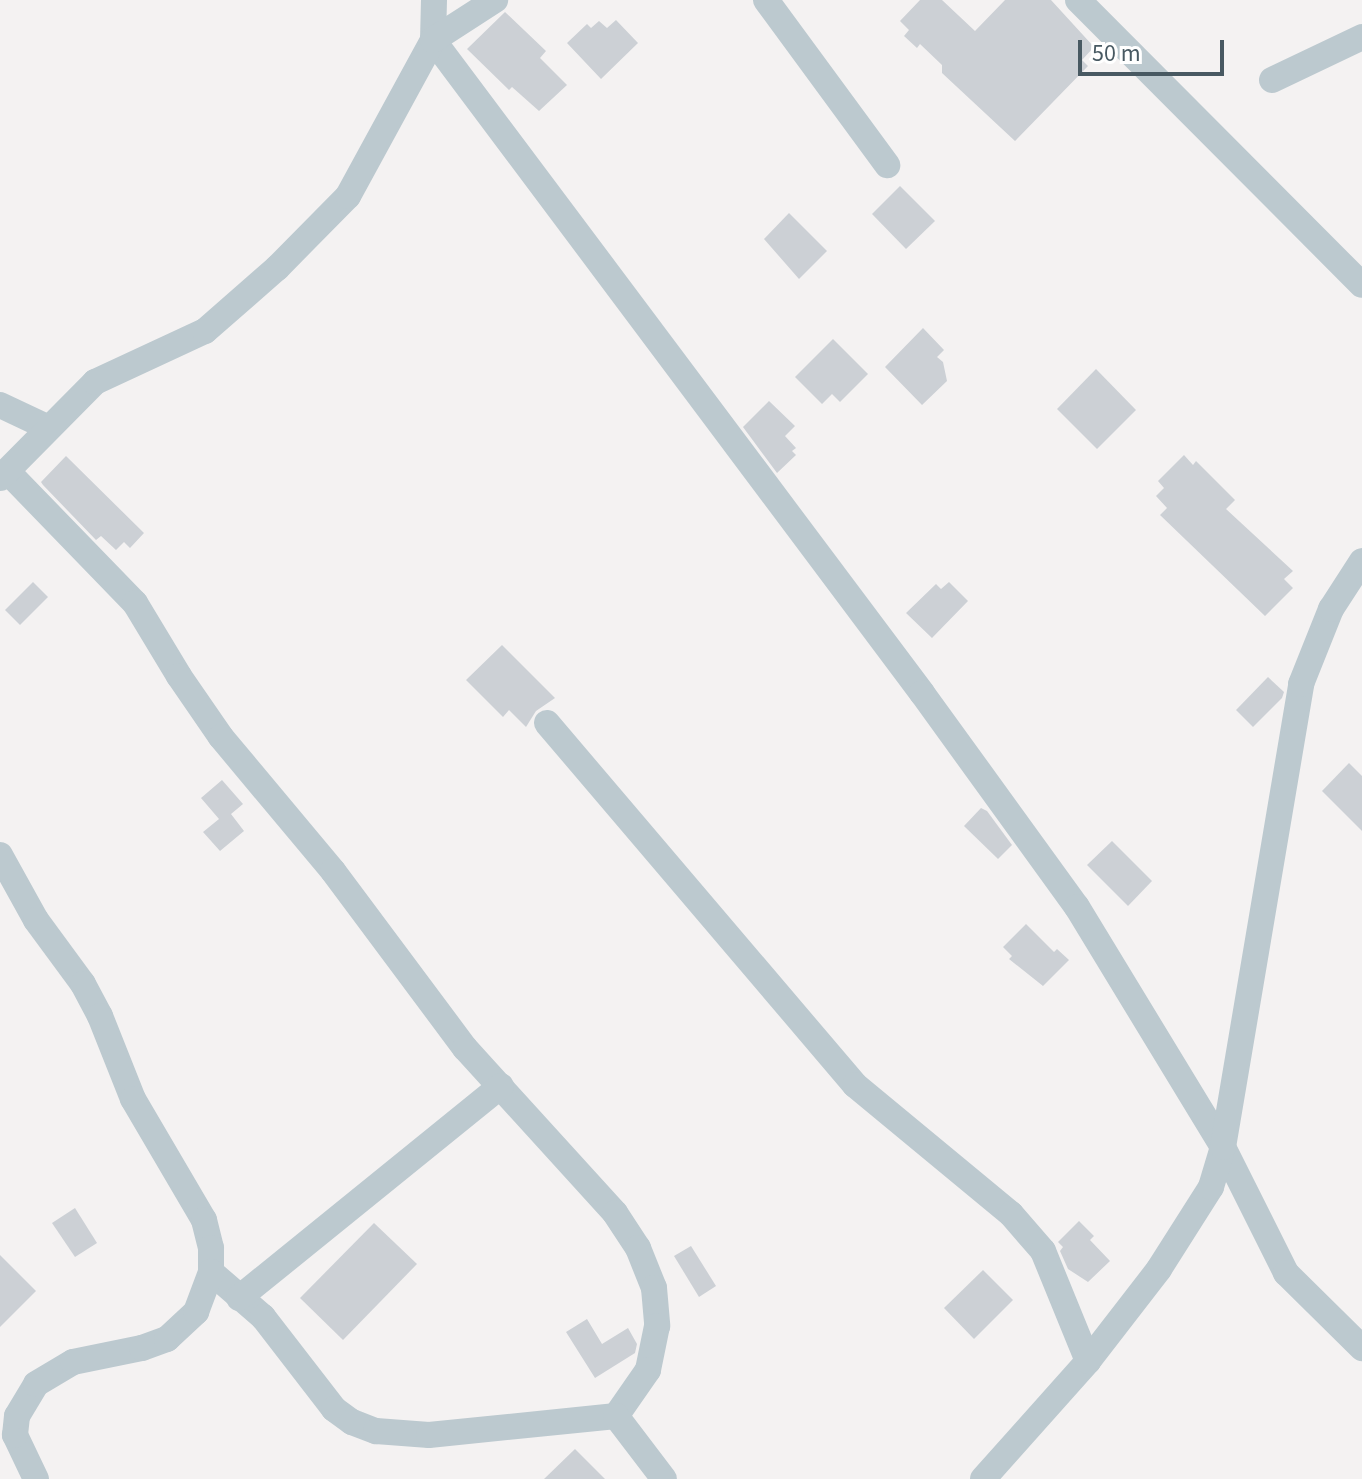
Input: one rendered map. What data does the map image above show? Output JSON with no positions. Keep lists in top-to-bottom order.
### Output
{
  "scale_bar": "50 m"
}
